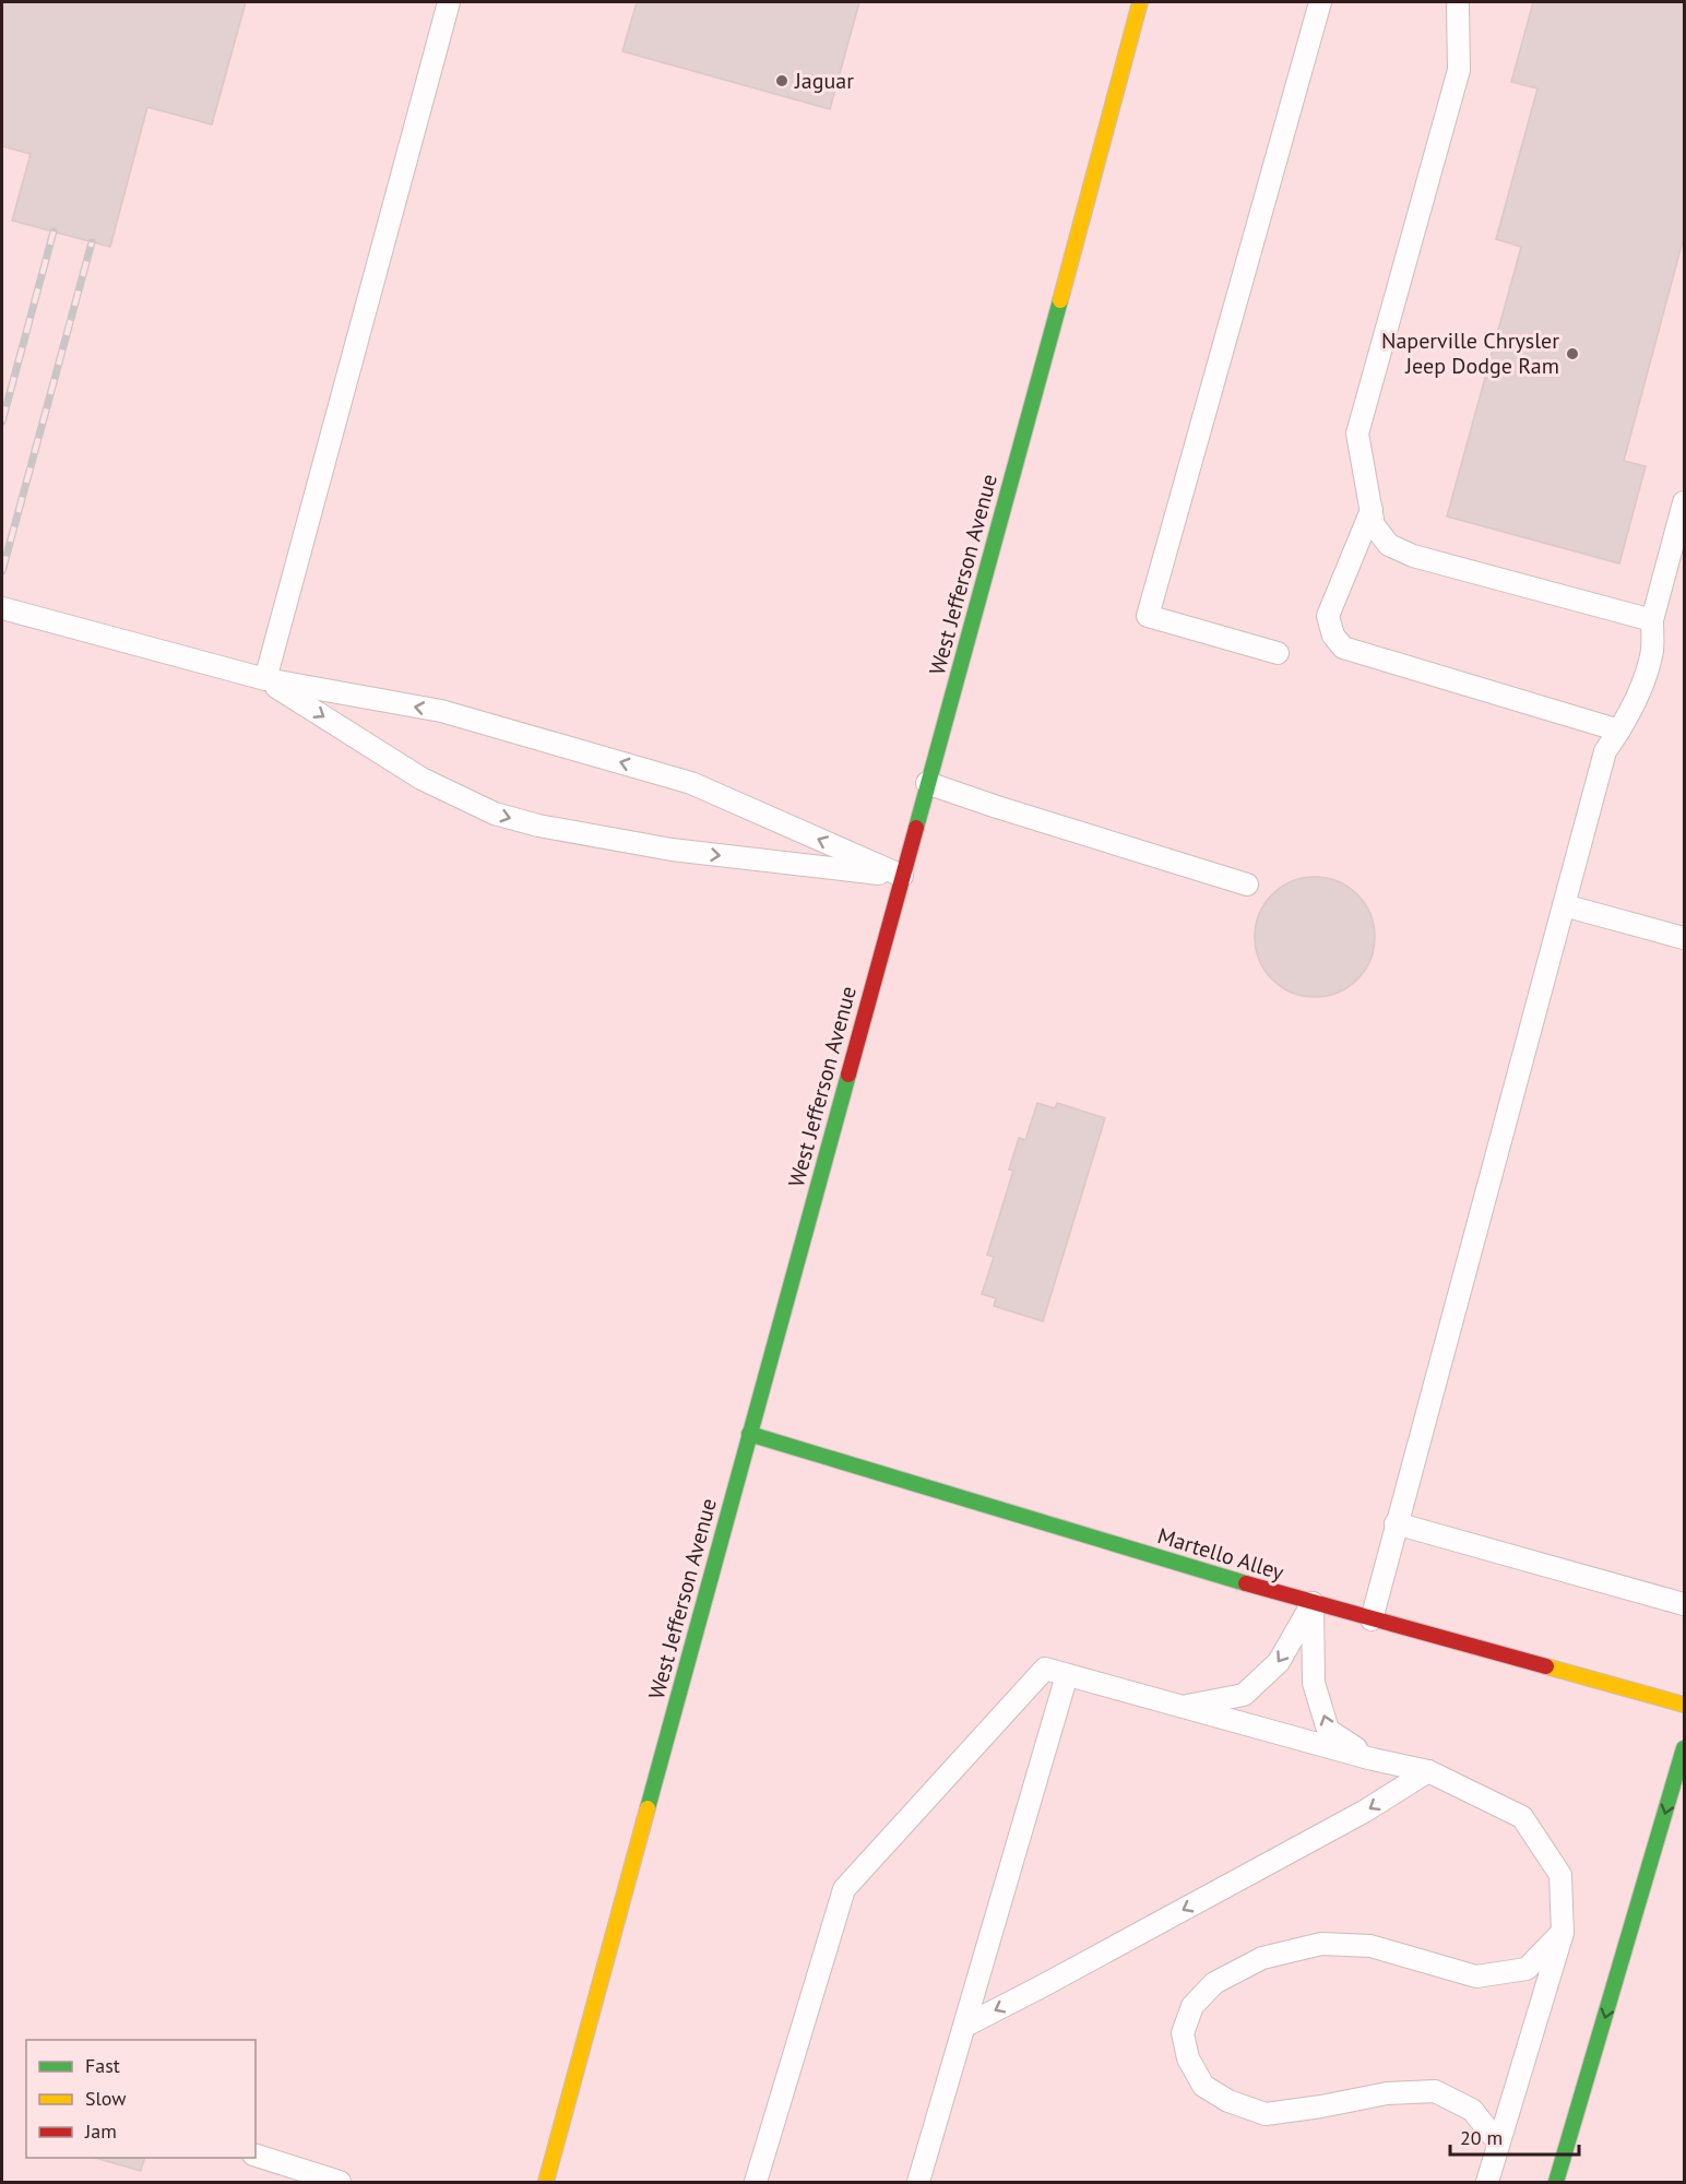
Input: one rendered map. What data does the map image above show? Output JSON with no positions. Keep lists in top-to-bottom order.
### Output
{
  "streets": {
    "street": ["West Jefferson Avenue", "Martello Alley"]
  },
  "crossings": [
    ["West Jefferson Avenue", "Martello Alley"]
  ],
  "places": ["Jaguar", "Naperville Chrysler Jeep Dodge Ram"],
  "legend": ["Fast", "Slow", "Jam"],
  "scale_bar": "20 m"
}
